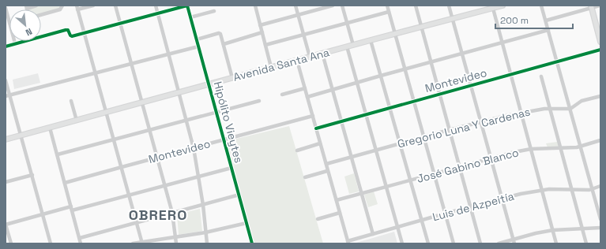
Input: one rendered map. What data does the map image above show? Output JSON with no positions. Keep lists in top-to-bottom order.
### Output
{
  "streets": {
    "main road": ["Avenida Santa Ana"],
    "street": [
      "Montevideo",
      "Hipólito Vieytes",
      "Gregorio Luna Y Cardenas",
      "José Gabino Blanco",
      "Luis de Azpeitía"
    ]
  },
  "crossings": [
    ["Avenida Santa Ana", "Hipólito Vieytes"],
    ["Montevideo", "Hipólito Vieytes"]
  ],
  "districts": ["OBRERO"],
  "scale_bar": "200 m",
  "north": "bottom right"
}
